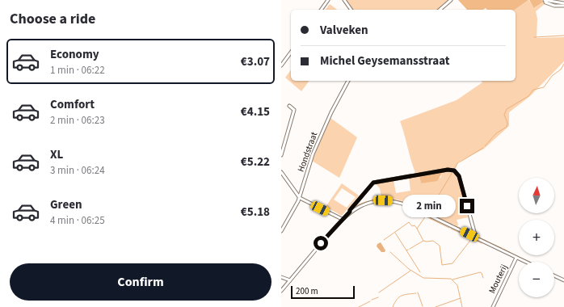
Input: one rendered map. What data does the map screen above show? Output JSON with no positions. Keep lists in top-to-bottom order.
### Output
{
  "streets": {
    "street": ["Hondstraat", "Mouterij"]
  },
  "scale_bar": "200 m",
  "north": "top",
  "page": {
    "heading": "Choose a ride",
    "banner": ["Valveken", "Michel Geysemansstraat"],
    "list": [
      {
        "name": "Economy",
        "note": "1 min · 06:22",
        "value": "€3.07"
      },
      {
        "name": "Comfort",
        "note": "2 min · 06:23",
        "value": "€4.15"
      },
      {
        "name": "XL",
        "note": "3 min · 06:24",
        "value": "€5.22"
      },
      {
        "name": "Green",
        "note": "4 min · 06:25",
        "value": "€5.18"
      }
    ],
    "map_buttons": ["+", "−"],
    "bubble": "2 min",
    "buttons": "Confirm",
    "scale": "200 m"
  }
}
